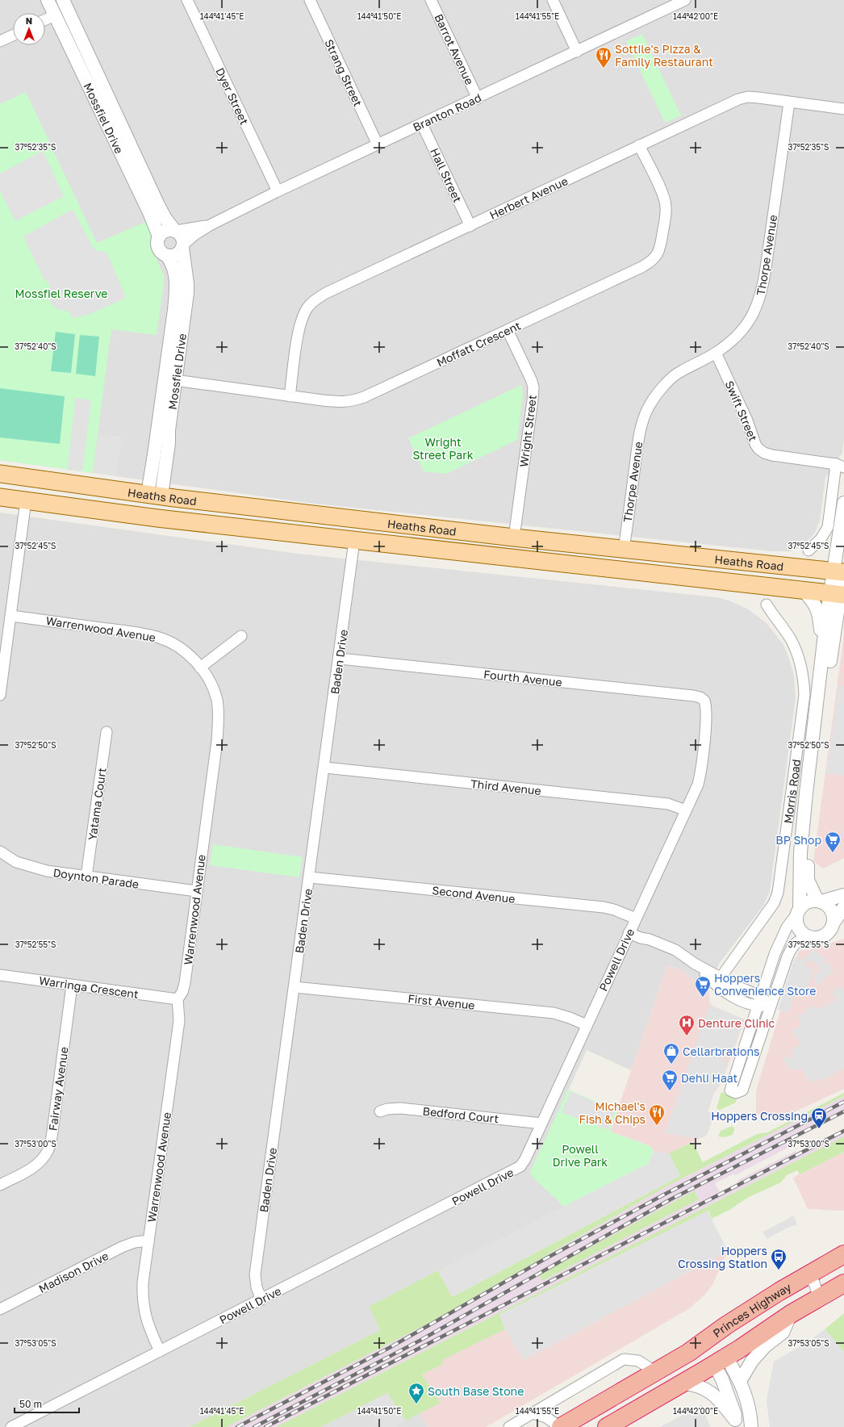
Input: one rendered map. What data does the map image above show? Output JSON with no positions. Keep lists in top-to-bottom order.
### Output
{
  "streets": {
    "highway": ["Princes Highway"],
    "main road": ["Heaths Road"],
    "street": [
      "Barrot Avenue",
      "Strang Street",
      "Dyer Street",
      "Branton Road",
      "Mossfiel Drive",
      "Hall Street",
      "Herbert Avenue",
      "Thorpe Avenue",
      "Moffatt Crescent",
      "Swift Street",
      "Wright Street",
      "Warrenwood Avenue",
      "Baden Drive",
      "Fourth Avenue",
      "Third Avenue",
      "Morris Road",
      "Yatama Court",
      "Doynton Parade",
      "Second Avenue",
      "Powell Drive",
      "Warringa Crescent",
      "First Avenue",
      "Fairway Avenue",
      "Bedford Court",
      "Madison Drive"
    ]
  },
  "crossings": [
    ["Barrot Avenue", "Branton Road"],
    ["Strang Street", "Branton Road"],
    ["Dyer Street", "Branton Road"],
    ["Branton Road", "Mossfiel Drive"],
    ["Branton Road", "Hall Street"],
    ["Mossfiel Drive", "Moffatt Crescent"],
    ["Mossfiel Drive", "Heaths Road"],
    ["Hall Street", "Herbert Avenue"],
    ["Herbert Avenue", "Thorpe Avenue"],
    ["Herbert Avenue", "Moffatt Crescent"],
    ["Thorpe Avenue", "Swift Street"],
    ["Thorpe Avenue", "Heaths Road"],
    ["Moffatt Crescent", "Wright Street"],
    ["Wright Street", "Heaths Road"],
    ["Heaths Road", "Baden Drive"],
    ["Heaths Road", "Morris Road"],
    ["Warrenwood Avenue", "Doynton Parade"],
    ["Warrenwood Avenue", "Powell Drive"],
    ["Warrenwood Avenue", "Warringa Crescent"],
    ["Warrenwood Avenue", "Madison Drive"],
    ["Baden Drive", "Fourth Avenue"],
    ["Baden Drive", "Third Avenue"],
    ["Baden Drive", "Second Avenue"],
    ["Baden Drive", "Powell Drive"],
    ["Baden Drive", "First Avenue"],
    ["Fourth Avenue", "Powell Drive"],
    ["Third Avenue", "Powell Drive"],
    ["Yatama Court", "Doynton Parade"],
    ["Second Avenue", "Powell Drive"],
    ["Powell Drive", "First Avenue"],
    ["Powell Drive", "Bedford Court"],
    ["Warringa Crescent", "Fairway Avenue"]
  ],
  "parks": ["Mossfiel Reserve", "Wright Street Park", "Powell Drive Park"],
  "places": {
    "restaurant": ["Sottile's Pizza & Family Restaurant", "Michael's Fish & Chips"],
    "supermarket": ["BP Shop", "Hoppers Convenience Store", "Dehli Haat"],
    "hospital": ["Denture Clinic"],
    "shop": ["Cellarbrations"],
    "station": ["Hoppers Crossing"],
    "bus stop": ["Hoppers Crossing Station"],
    "place": ["South Base Stone"]
  },
  "scale_bar": "50 m",
  "north": "top",
  "coordinates": [
    "144°41'45\"E",
    "144°41'50\"E",
    "144°41'55\"E",
    "144°42'00\"E",
    "37°52'35\"S",
    "37°52'40\"S",
    "37°52'45\"S",
    "37°52'50\"S",
    "37°52'55\"S",
    "37°53'00\"S",
    "37°53'05\"S"
  ]
}
